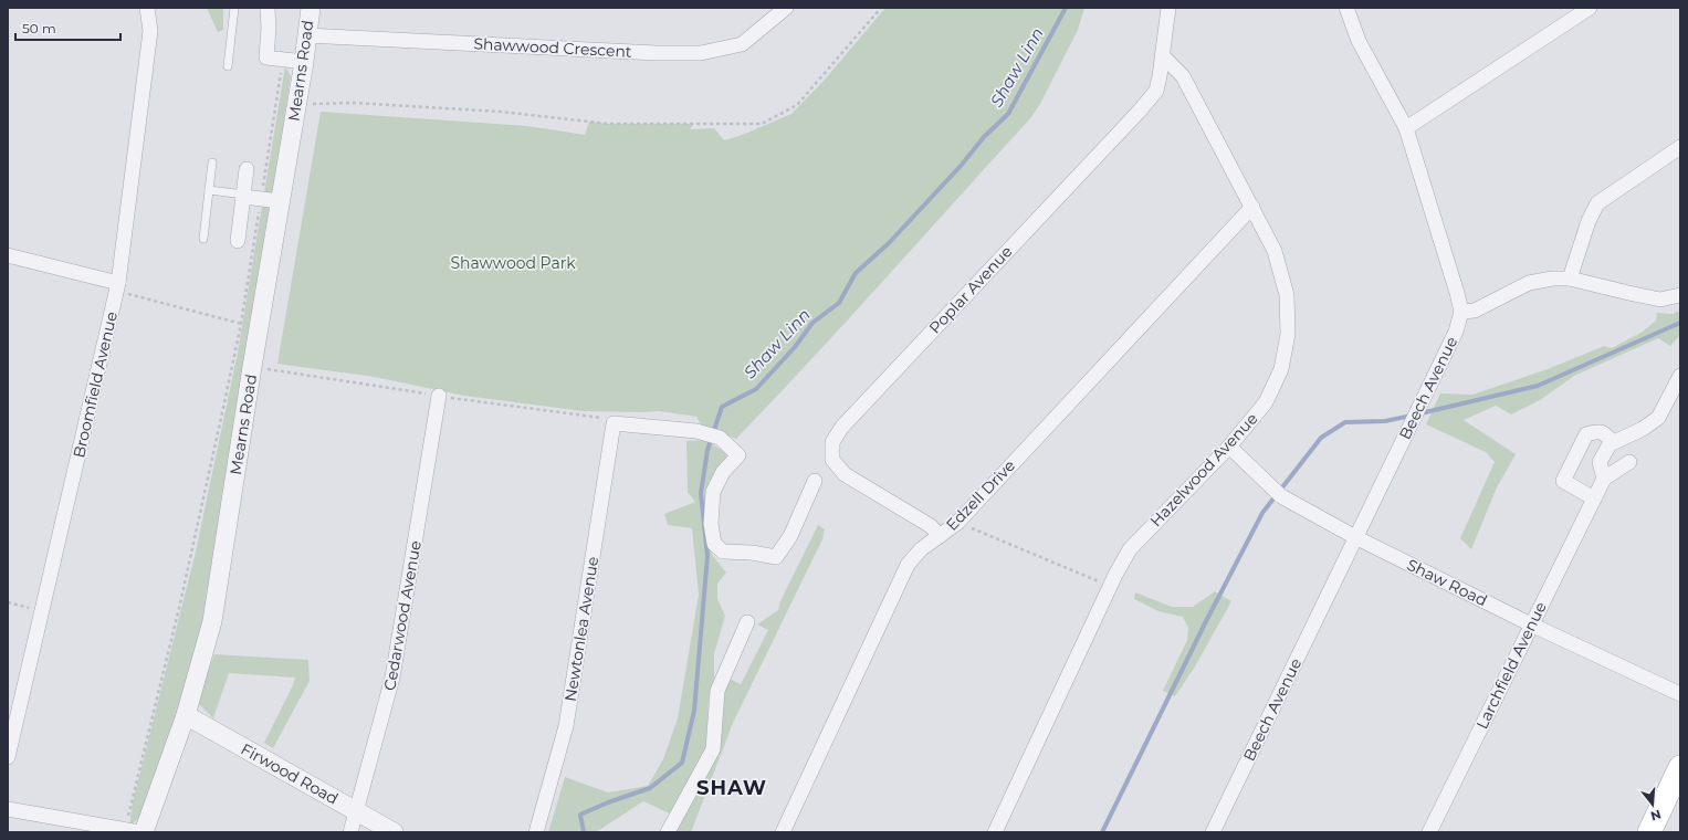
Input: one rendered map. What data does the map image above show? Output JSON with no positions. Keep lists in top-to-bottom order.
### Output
{
  "streets": {
    "street": [
      "Shawwood Crescent",
      "Mearns Road",
      "Poplar Avenue",
      "Broomfield Avenue",
      "Beech Avenue",
      "Hazelwood Avenue",
      "Edzell Drive",
      "Shaw Road",
      "Cedarwood Avenue",
      "Newtonlea Avenue",
      "Larchfield Avenue",
      "Firwood Road"
    ]
  },
  "crossings": [
    ["Shawwood Crescent", "Mearns Road"],
    ["Mearns Road", "Firwood Road"],
    ["Poplar Avenue", "Hazelwood Avenue"],
    ["Poplar Avenue", "Edzell Drive"],
    ["Beech Avenue", "Shaw Road"],
    ["Hazelwood Avenue", "Edzell Drive"],
    ["Hazelwood Avenue", "Shaw Road"],
    ["Shaw Road", "Larchfield Avenue"],
    ["Cedarwood Avenue", "Firwood Road"]
  ],
  "districts": ["SHAW"],
  "water": ["Shaw Linn"],
  "parks": ["Shawwood Park"],
  "scale_bar": "50 m",
  "north": "bottom"
}
